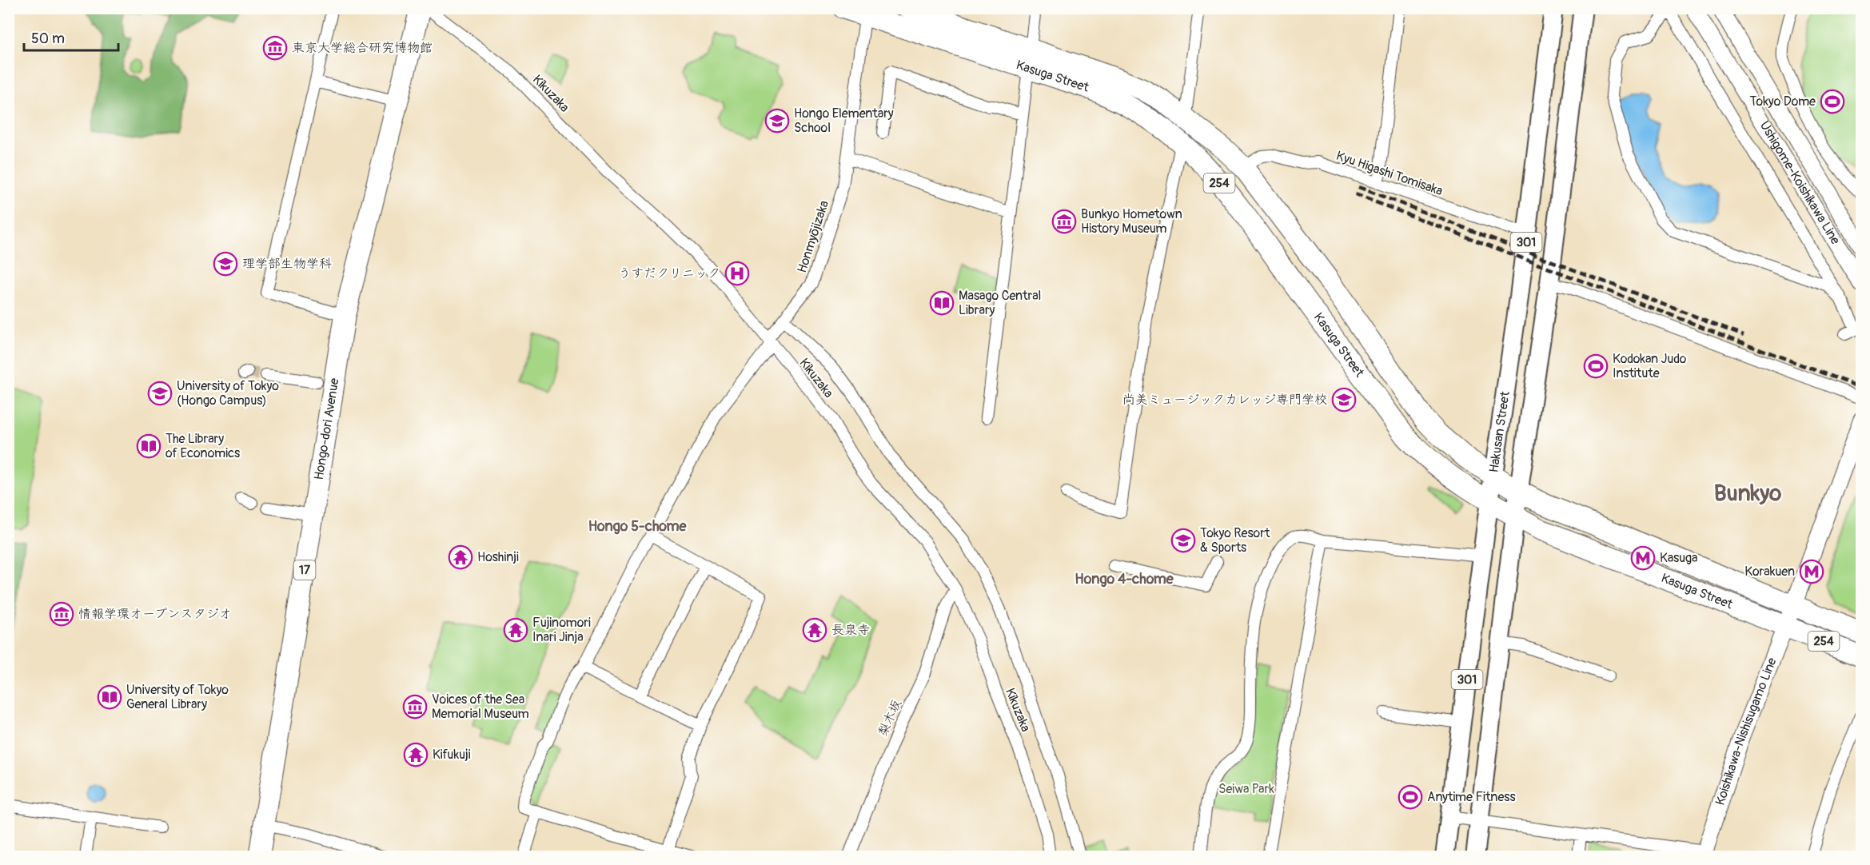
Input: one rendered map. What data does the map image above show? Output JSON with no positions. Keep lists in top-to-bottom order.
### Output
{
  "streets": {
    "highway": [
      "Kasuga Street",
      "254",
      "Hongo-dori Avenue",
      "17"
    ],
    "main road": [
      "Ushigome-Koishikawa Line",
      "301",
      "Hakusan Street",
      "Koishikawa-Nishisugamo Line"
    ],
    "street": [
      "Kikuzaka",
      "Kyu Higashi Tomisaka",
      "Honmyōjizaka",
      "梨木坂"
    ]
  },
  "crossings": [
    ["Kasuga Street", "Kyu Higashi Tomisaka"],
    ["Kasuga Street", "Honmyōjizaka"],
    ["Kasuga Street", "Hakusan Street"],
    ["Kasuga Street", "Koishikawa-Nishisugamo Line"],
    ["Kikuzaka", "Honmyōjizaka"],
    ["Kikuzaka", "梨木坂"],
    ["Kyu Higashi Tomisaka", "Hakusan Street"]
  ],
  "districts": ["Bunkyo", "Hongo 5-chome", "Hongo 4-chome"],
  "parks": ["Seiwa Park"],
  "places": {
    "museum": [
      "東京大学総合研究博物館",
      "Bunkyo Hometown History Museum",
      "情報学環オープンスタジオ",
      "Voices of the Sea Memorial Museum"
    ],
    "sports": ["Tokyo Dome", "Kodokan Judo Institute", "Anytime Fitness"],
    "school or university": [
      "Hongo Elementary School",
      "理学部生物学科",
      "University of Tokyo (Hongo Campus)",
      "尚美ミュージックカレッジ専門学校",
      "Tokyo Resort & Sports"
    ],
    "hospital": ["うすだクリニック"],
    "library": ["Masago Central Library", "The Library of Economics", "University of Tokyo General Library"],
    "temple": [
      "Hoshinji",
      "Fujinomori Inari Jinja",
      "長泉寺",
      "Kifukuji"
    ],
    "metro station": ["Kasuga", "Korakuen"]
  },
  "scale_bar": "50 m"
}
